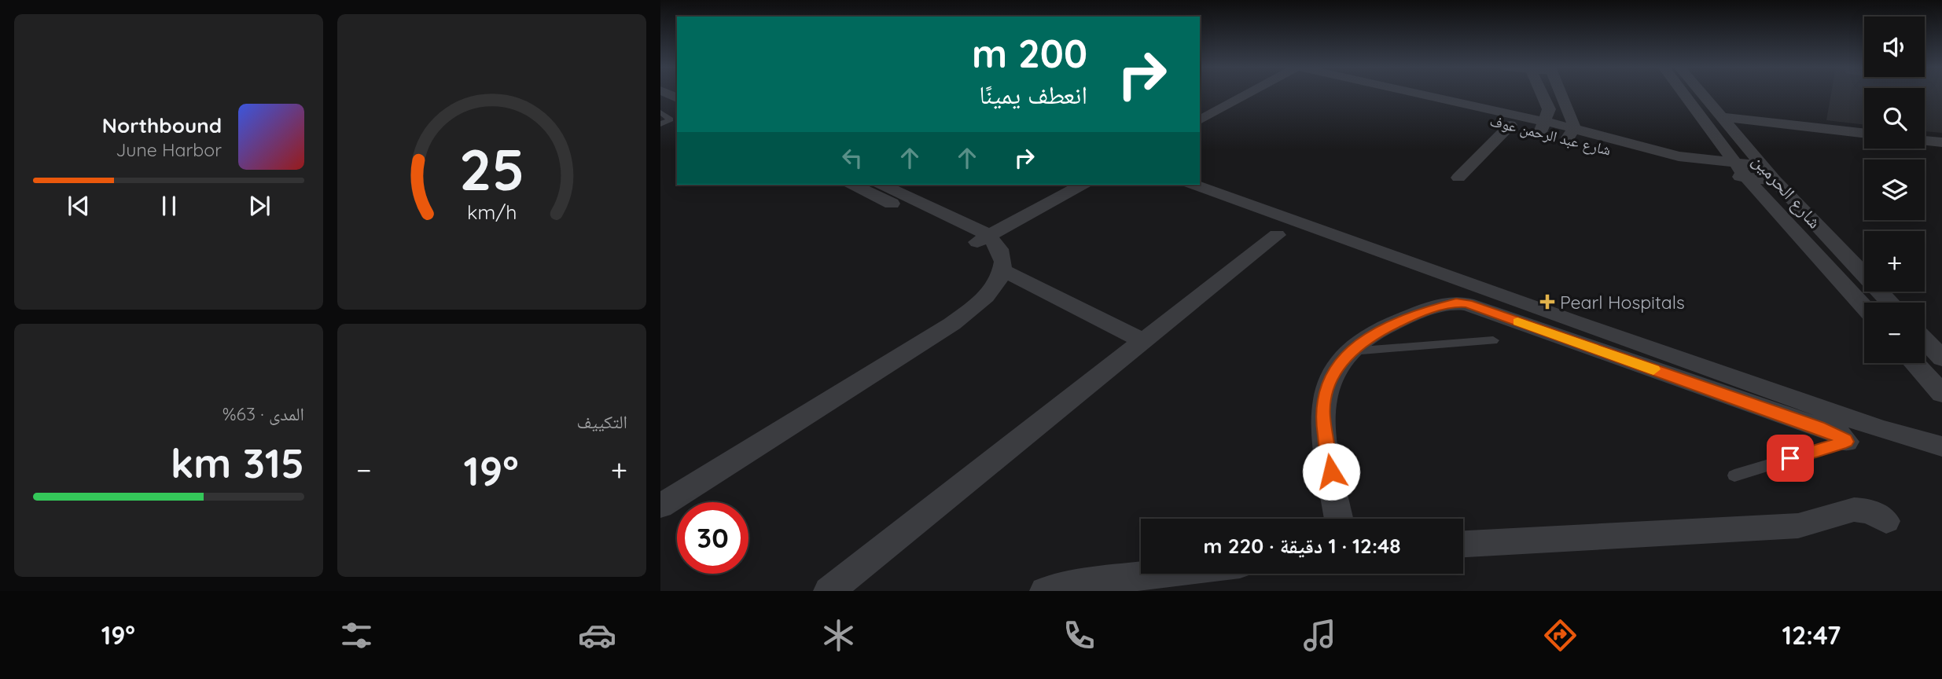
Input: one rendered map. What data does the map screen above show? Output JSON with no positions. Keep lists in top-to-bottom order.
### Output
{
  "streets": {
    "street": ["شارع عبد الرحمن عوف", "شارع الحرمين"]
  },
  "crossings": [
    ["شارع عبد الرحمن عوف", "شارع الحرمين"]
  ],
  "places": {
    "health": ["Pearl Hospitals"]
  },
  "page": {
    "map_buttons": ["+", "−"],
    "turn": ["200 m", "انعطف يمينًا"],
    "song": ["Northbound", "June Harbor"],
    "tile": [
      "التكييف",
      ["المدى · 63%", "315 km"]
    ],
    "heat": ["−", "19°", "+"],
    "limit": "30",
    "trip": "12:48 · 1 دقيقة · 220 m",
    "tabs": ["12:47", "19°"],
    "gauge": ["25", "km/h"]
  }
}
